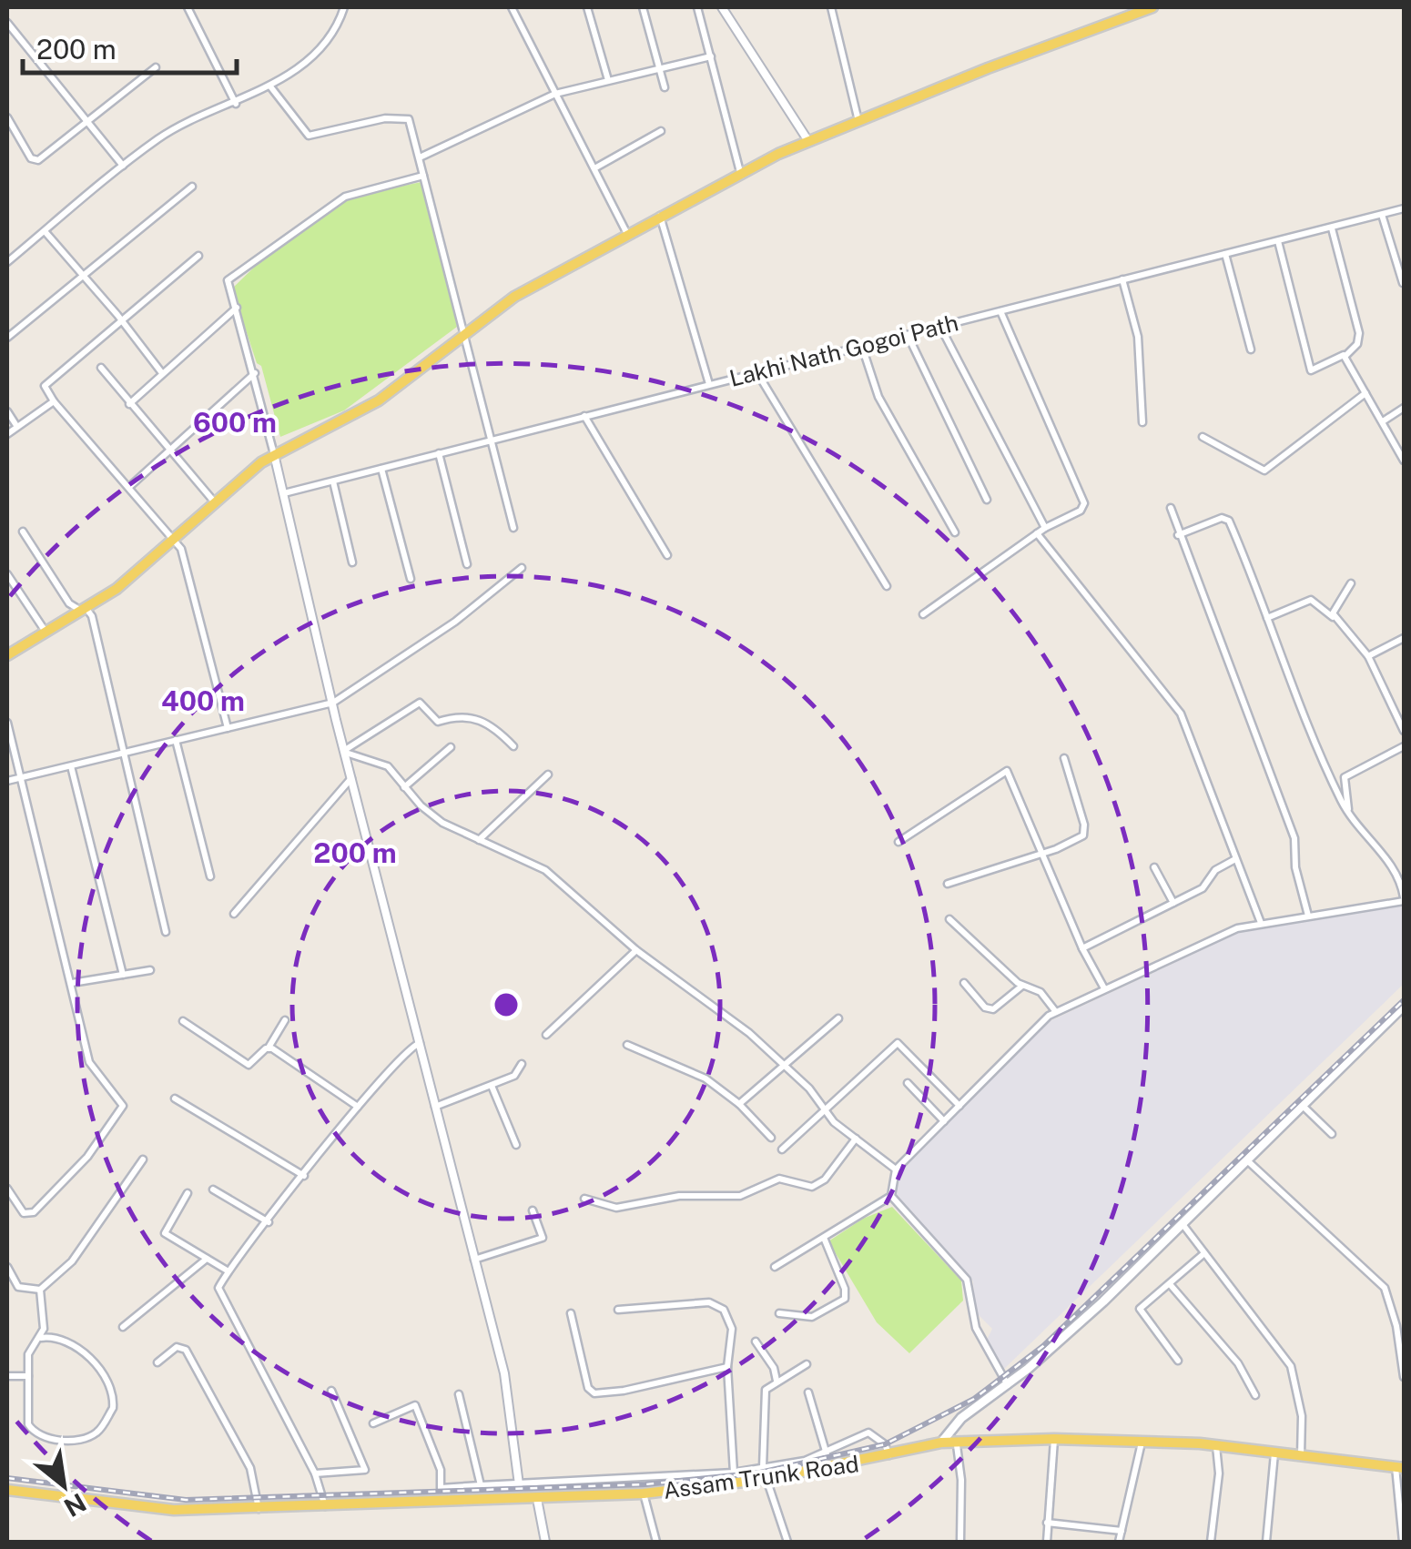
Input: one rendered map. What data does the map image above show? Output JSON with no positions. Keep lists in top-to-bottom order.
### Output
{
  "streets": {
    "main road": ["Assam Trunk Road"],
    "street": ["Lakhi Nath Gogoi Path"]
  },
  "scale_bar": "200 m",
  "north": "bottom right",
  "rings": ["600 m", "400 m", "200 m"]
}
